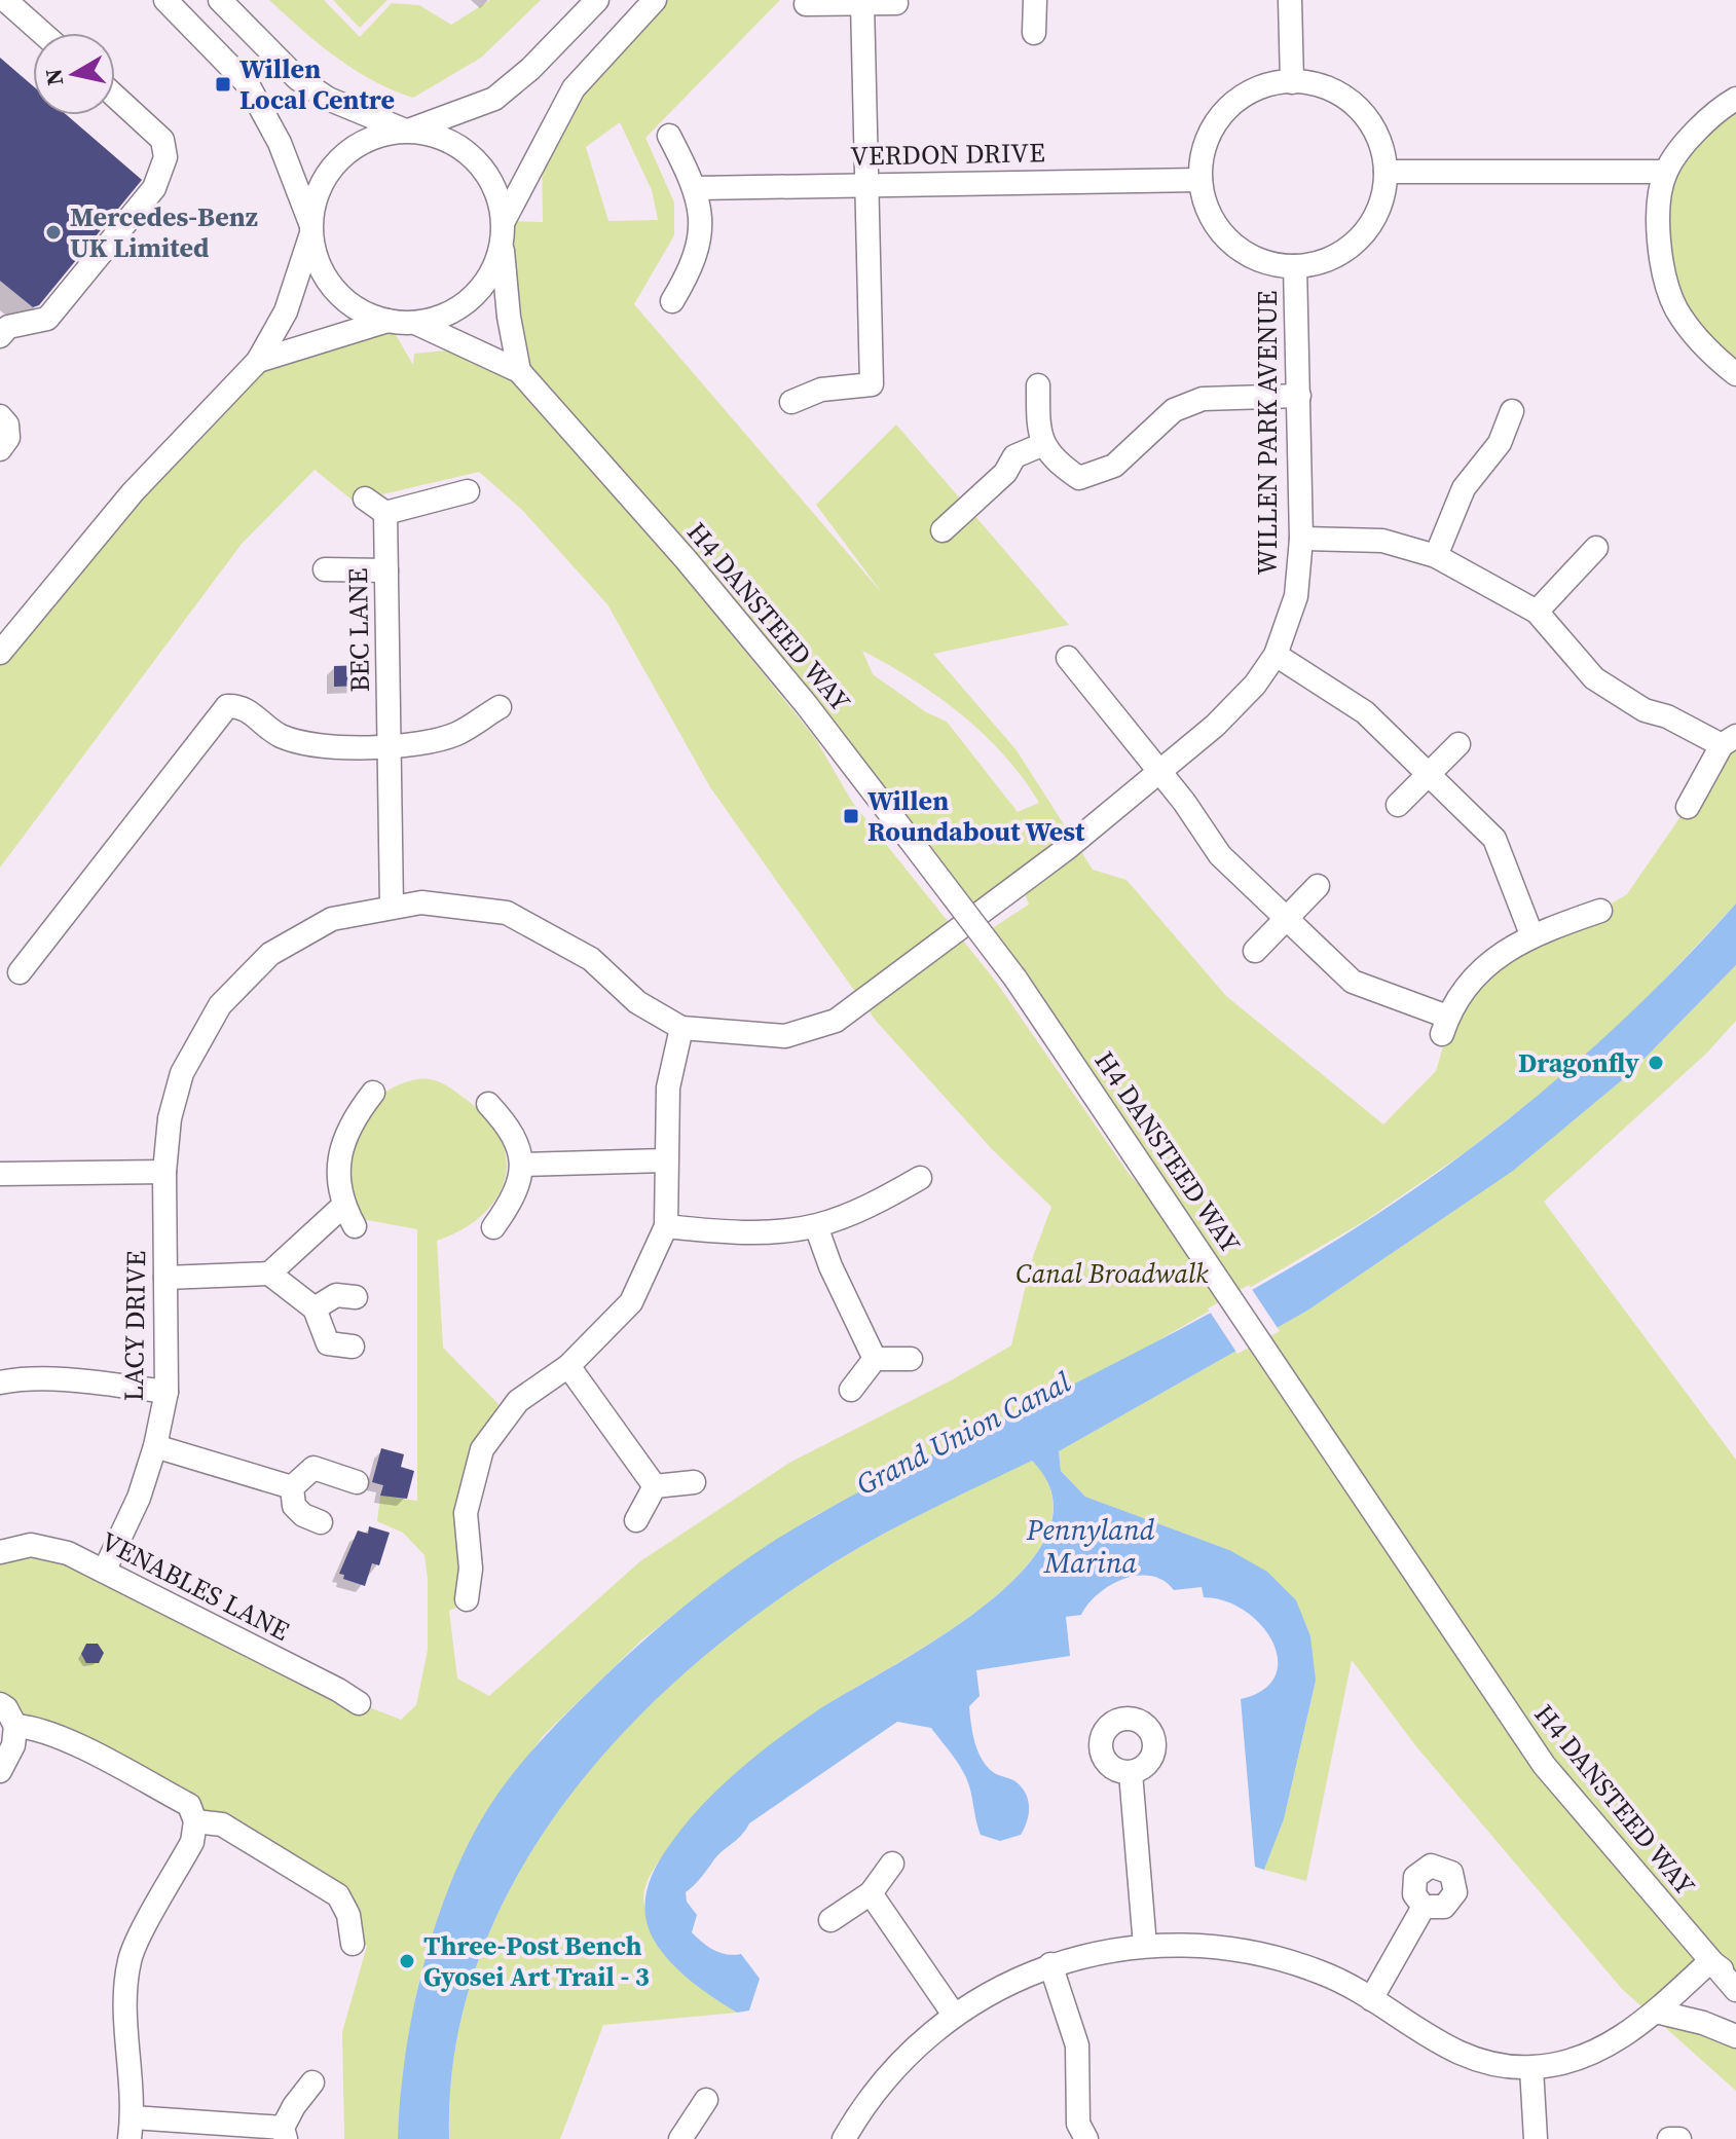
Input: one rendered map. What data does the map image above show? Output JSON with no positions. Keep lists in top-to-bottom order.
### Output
{
  "streets": {
    "street": [
      "VERDON DRIVE",
      "WILLEN PARK AVENUE",
      "H4 DANSTEED WAY",
      "BEC LANE",
      "LACY DRIVE",
      "VENABLES LANE"
    ]
  },
  "crossings": [
    ["VERDON DRIVE", "WILLEN PARK AVENUE"],
    ["WILLEN PARK AVENUE", "LACY DRIVE"],
    ["BEC LANE", "LACY DRIVE"],
    ["LACY DRIVE", "VENABLES LANE"]
  ],
  "water": ["Grand Union Canal", "Pennyland Marina"],
  "parks": ["Canal Broadwalk"],
  "places": {
    "transit": ["Willen Local Centre", "Willen Roundabout West"],
    "other": ["Mercedes-Benz UK Limited", "Dragonfly", "Three-Post Bench Gyosei Art Trail - 3"]
  },
  "north": "left"
}
